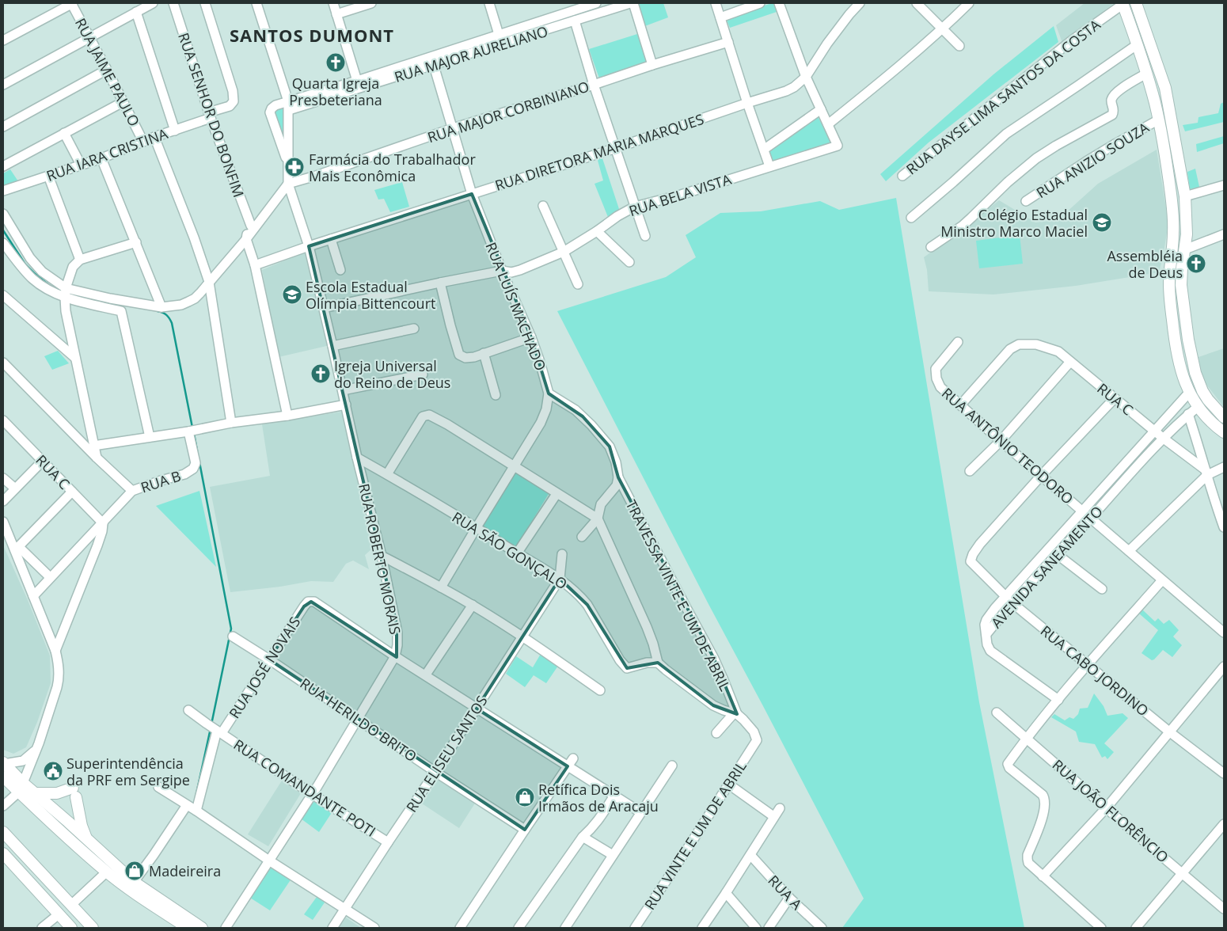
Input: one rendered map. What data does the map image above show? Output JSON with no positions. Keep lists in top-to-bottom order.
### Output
{
  "streets": {
    "street": [
      "RUA MAJOR AURELIANO",
      "RUA JAIME PAULO",
      "RUA DAYSE LIMA SANTOS DA COSTA",
      "RUA MAJOR CORBINIANO",
      "RUA SENHOR DO BONFIM",
      "RUA DIRETORA MARIA MARQUES",
      "RUA IARA CRISTINA",
      "RUA ANIZIO SOUZA",
      "RUA BELA VISTA",
      "RUA LUÍS MACHADO",
      "RUA C",
      "RUA ANTÔNIO TEODORO",
      "RUA B",
      "RUA SÃO GONÇALO",
      "RUA ROBERTO MORAIS",
      "AVENIDA SANEAMENTO",
      "TRAVESSA VINTE E UM DE ABRIL",
      "RUA JOSÉ NOVAIS",
      "RUA CABO JORDINO",
      "RUA HERILDO BRITO",
      "RUA ELISEU SANTOS",
      "RUA COMANDANTE POTI",
      "RUA JOÃO FLORÊNCIO",
      "RUA VINTE E UM DE ABRIL",
      "RUA A"
    ]
  },
  "crossings": [
    ["RUA MAJOR AURELIANO", "RUA LUÍS MACHADO"],
    ["RUA MAJOR AURELIANO", "RUA ROBERTO MORAIS"],
    ["RUA JAIME PAULO", "RUA IARA CRISTINA"],
    ["RUA MAJOR CORBINIANO", "RUA LUÍS MACHADO"],
    ["RUA MAJOR CORBINIANO", "RUA ROBERTO MORAIS"],
    ["RUA SENHOR DO BONFIM", "RUA IARA CRISTINA"],
    ["RUA DIRETORA MARIA MARQUES", "RUA LUÍS MACHADO"],
    ["RUA DIRETORA MARIA MARQUES", "RUA ROBERTO MORAIS"],
    ["RUA BELA VISTA", "RUA LUÍS MACHADO"],
    ["RUA BELA VISTA", "RUA ROBERTO MORAIS"],
    ["RUA C", "RUA ANTÔNIO TEODORO"],
    ["RUA C", "RUA B"],
    ["RUA C", "AVENIDA SANEAMENTO"],
    ["RUA ANTÔNIO TEODORO", "AVENIDA SANEAMENTO"],
    ["RUA ANTÔNIO TEODORO", "RUA CABO JORDINO"],
    ["RUA SÃO GONÇALO", "RUA ROBERTO MORAIS"],
    ["RUA SÃO GONÇALO", "RUA ELISEU SANTOS"],
    ["RUA ROBERTO MORAIS", "RUA JOSÉ NOVAIS"],
    ["RUA ROBERTO MORAIS", "RUA HERILDO BRITO"],
    ["RUA ROBERTO MORAIS", "RUA COMANDANTE POTI"],
    ["AVENIDA SANEAMENTO", "RUA CABO JORDINO"],
    ["TRAVESSA VINTE E UM DE ABRIL", "RUA VINTE E UM DE ABRIL"],
    ["RUA JOSÉ NOVAIS", "RUA HERILDO BRITO"],
    ["RUA JOSÉ NOVAIS", "RUA COMANDANTE POTI"],
    ["RUA HERILDO BRITO", "RUA ELISEU SANTOS"],
    ["RUA ELISEU SANTOS", "RUA COMANDANTE POTI"]
  ],
  "districts": ["SANTOS DUMONT"],
  "places": {
    "church": ["Quarta Igreja Presbeteriana", "Assembléia de Deus", "Igreja Universal do Reino de Deus"],
    "pharmacy": ["Farmácia do Trabalhador Mais Econômica"],
    "school or university": ["Colégio Estadual Ministro Marco Maciel", "Escola Estadual Olímpia Bittencourt"],
    "public building": ["Superintendência da PRF em Sergipe"],
    "shop": ["Retífica Dois Irmãos de Aracaju", "Madeireira"]
  }
}
